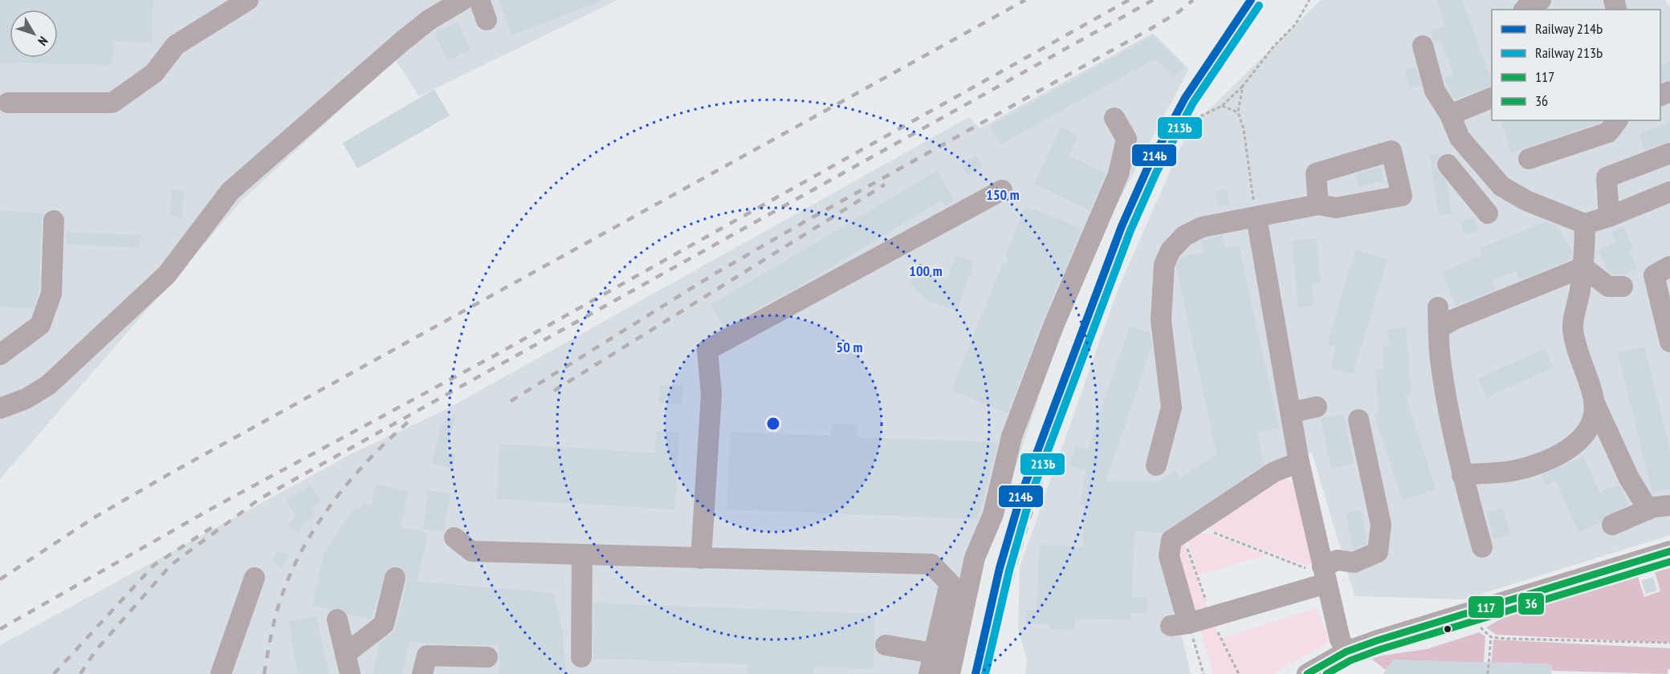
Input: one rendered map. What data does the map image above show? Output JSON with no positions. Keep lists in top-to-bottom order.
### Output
{
  "lines": [
    "rail line 214Ь",
    "rail line 213Ь",
    "transit line 117",
    "transit line 36"
  ],
  "legend": [
    "Railway 214Ь",
    "Railway 213Ь",
    "117",
    "36"
  ],
  "north": "bottom right",
  "rings": ["150 m", "100 m", "50 m"]
}
